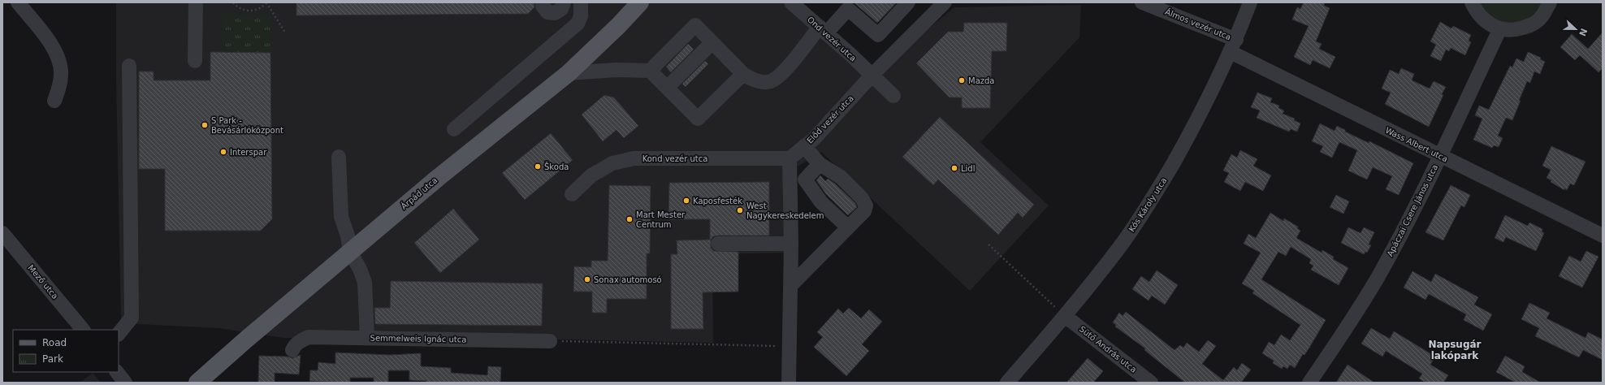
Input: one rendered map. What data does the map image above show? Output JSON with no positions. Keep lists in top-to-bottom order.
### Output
{
  "streets": {
    "main road": ["Árpád utca"],
    "street": [
      "Álmos vezér utca",
      "Ond vezér utca",
      "Előd vezér utca",
      "Wass Albert utca",
      "Kond vezér utca",
      "Kós Károly utca",
      "Apáczai Csere János utca",
      "Mező utca",
      "Semmelweis Ignác utca",
      "Sütő András utca"
    ]
  },
  "crossings": [
    ["Álmos vezér utca", "Wass Albert utca"],
    ["Álmos vezér utca", "Kós Károly utca"],
    ["Ond vezér utca", "Előd vezér utca"],
    ["Előd vezér utca", "Kond vezér utca"],
    ["Wass Albert utca", "Kós Károly utca"],
    ["Wass Albert utca", "Apáczai Csere János utca"],
    ["Kós Károly utca", "Sütő András utca"]
  ],
  "districts": ["Napsugár lakópark"],
  "places": [
    "Mazda",
    "S Park - Bevásárlóközpont",
    "Interspar",
    "Škoda",
    "Lidl",
    "Kaposfesték",
    "West Nagykereskedelem",
    "Mart Mester Centrum",
    "Sonax automosó"
  ],
  "legend": ["Road", "Park"],
  "north": "right"
}
